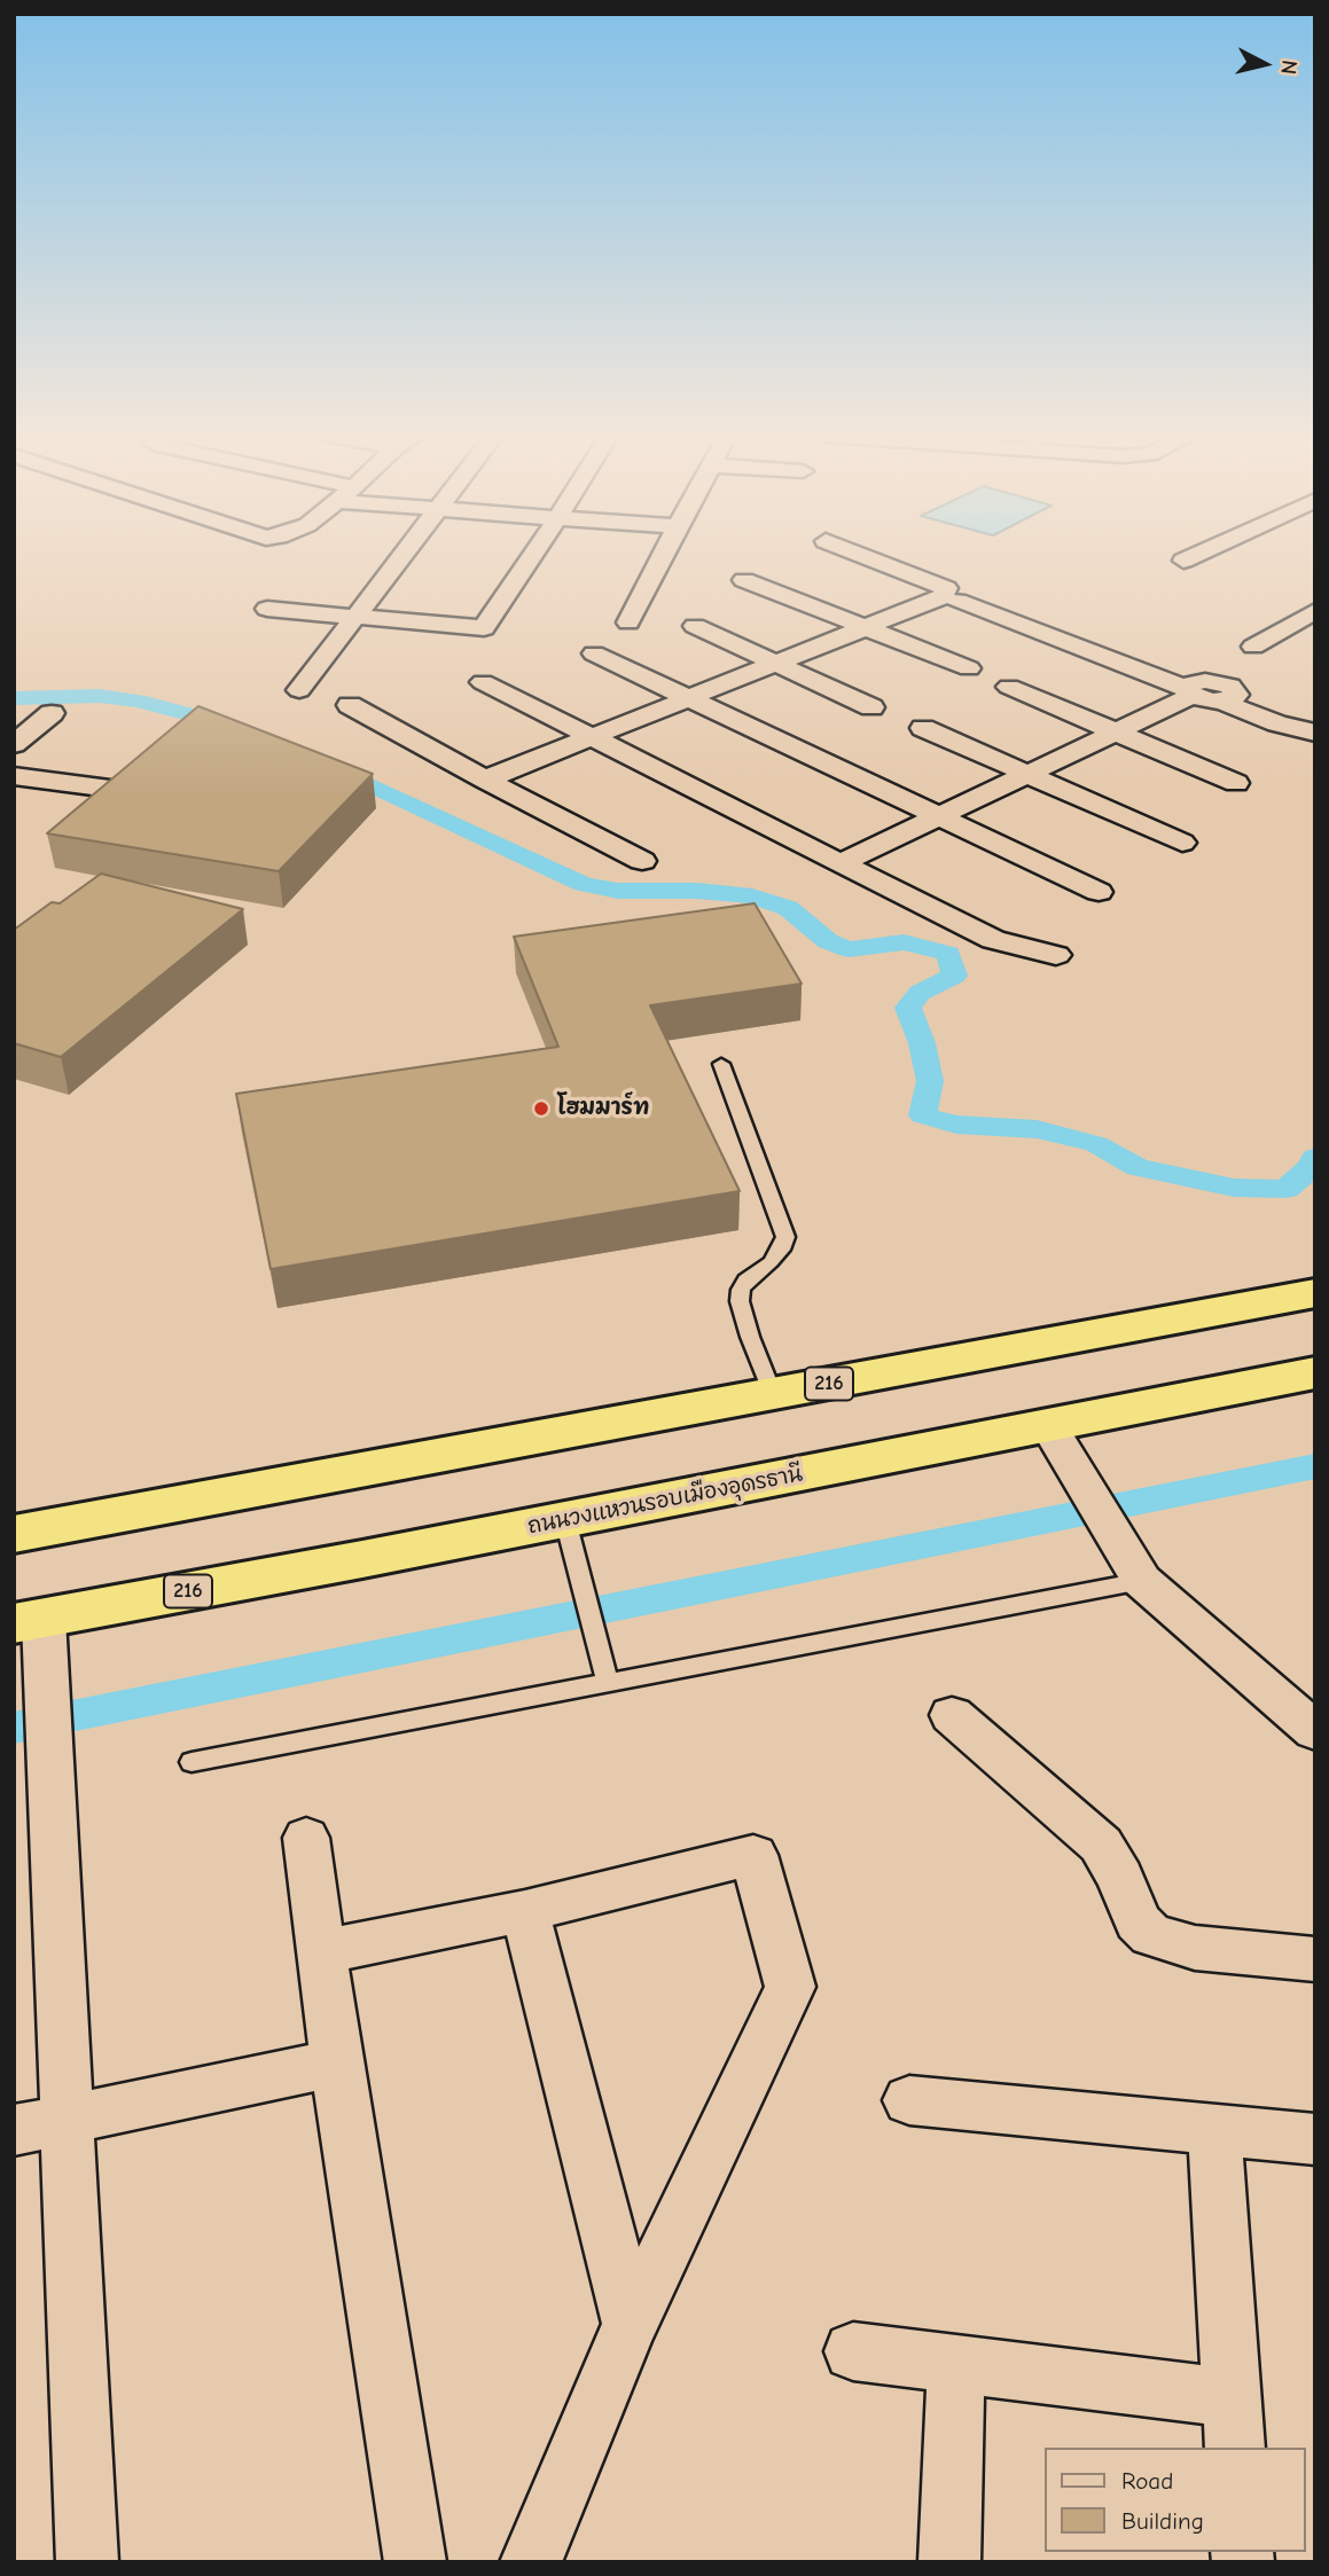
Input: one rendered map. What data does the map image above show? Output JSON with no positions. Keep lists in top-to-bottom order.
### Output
{
  "streets": {
    "highway": ["216", "ถนนวงแหวนรอบเมืองอุดรธานี"]
  },
  "places": ["โฮมมาร์ท"],
  "legend": ["Road", "Building"],
  "north": "right"
}
